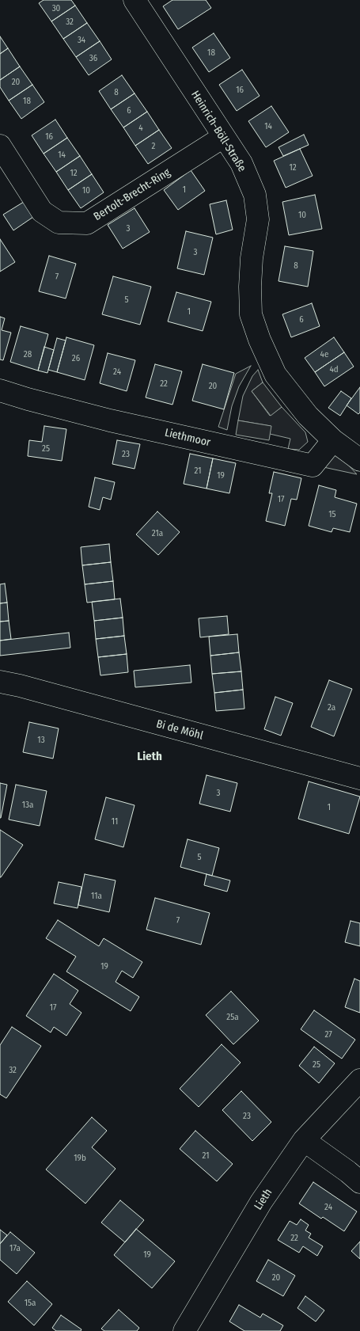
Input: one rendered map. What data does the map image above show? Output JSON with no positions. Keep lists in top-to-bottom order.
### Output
{
  "streets": {
    "street": [
      "Heinrich-Böll-Straße",
      "Bertolt-Brecht-Ring",
      "Liethmoor",
      "Bi de Möhl",
      "Lieth"
    ]
  },
  "crossings": [
    ["Heinrich-Böll-Straße", "Bertolt-Brecht-Ring"],
    ["Heinrich-Böll-Straße", "Liethmoor"]
  ],
  "districts": ["Lieth"],
  "house_numbers": [
    "30",
    "32",
    "34",
    "18",
    "36",
    "20",
    "16",
    "8",
    "18",
    "6",
    "14",
    "4",
    "16",
    "2",
    "14",
    "12",
    "12",
    "1",
    "10",
    "10",
    "3",
    "3",
    "8",
    "7",
    "5",
    "1",
    "6",
    "28",
    "4e",
    "26",
    "4d",
    "24",
    "22",
    "20",
    "25",
    "23",
    "21",
    "19",
    "17",
    "15",
    "21a",
    "2a",
    "13",
    "3",
    "13a",
    "1",
    "11",
    "5",
    "11a",
    "7",
    "19",
    "17",
    "25a",
    "27",
    "25",
    "32",
    "23",
    "21",
    "19b",
    "24",
    "22",
    "17a",
    "19",
    "20",
    "15a"
  ]
}
